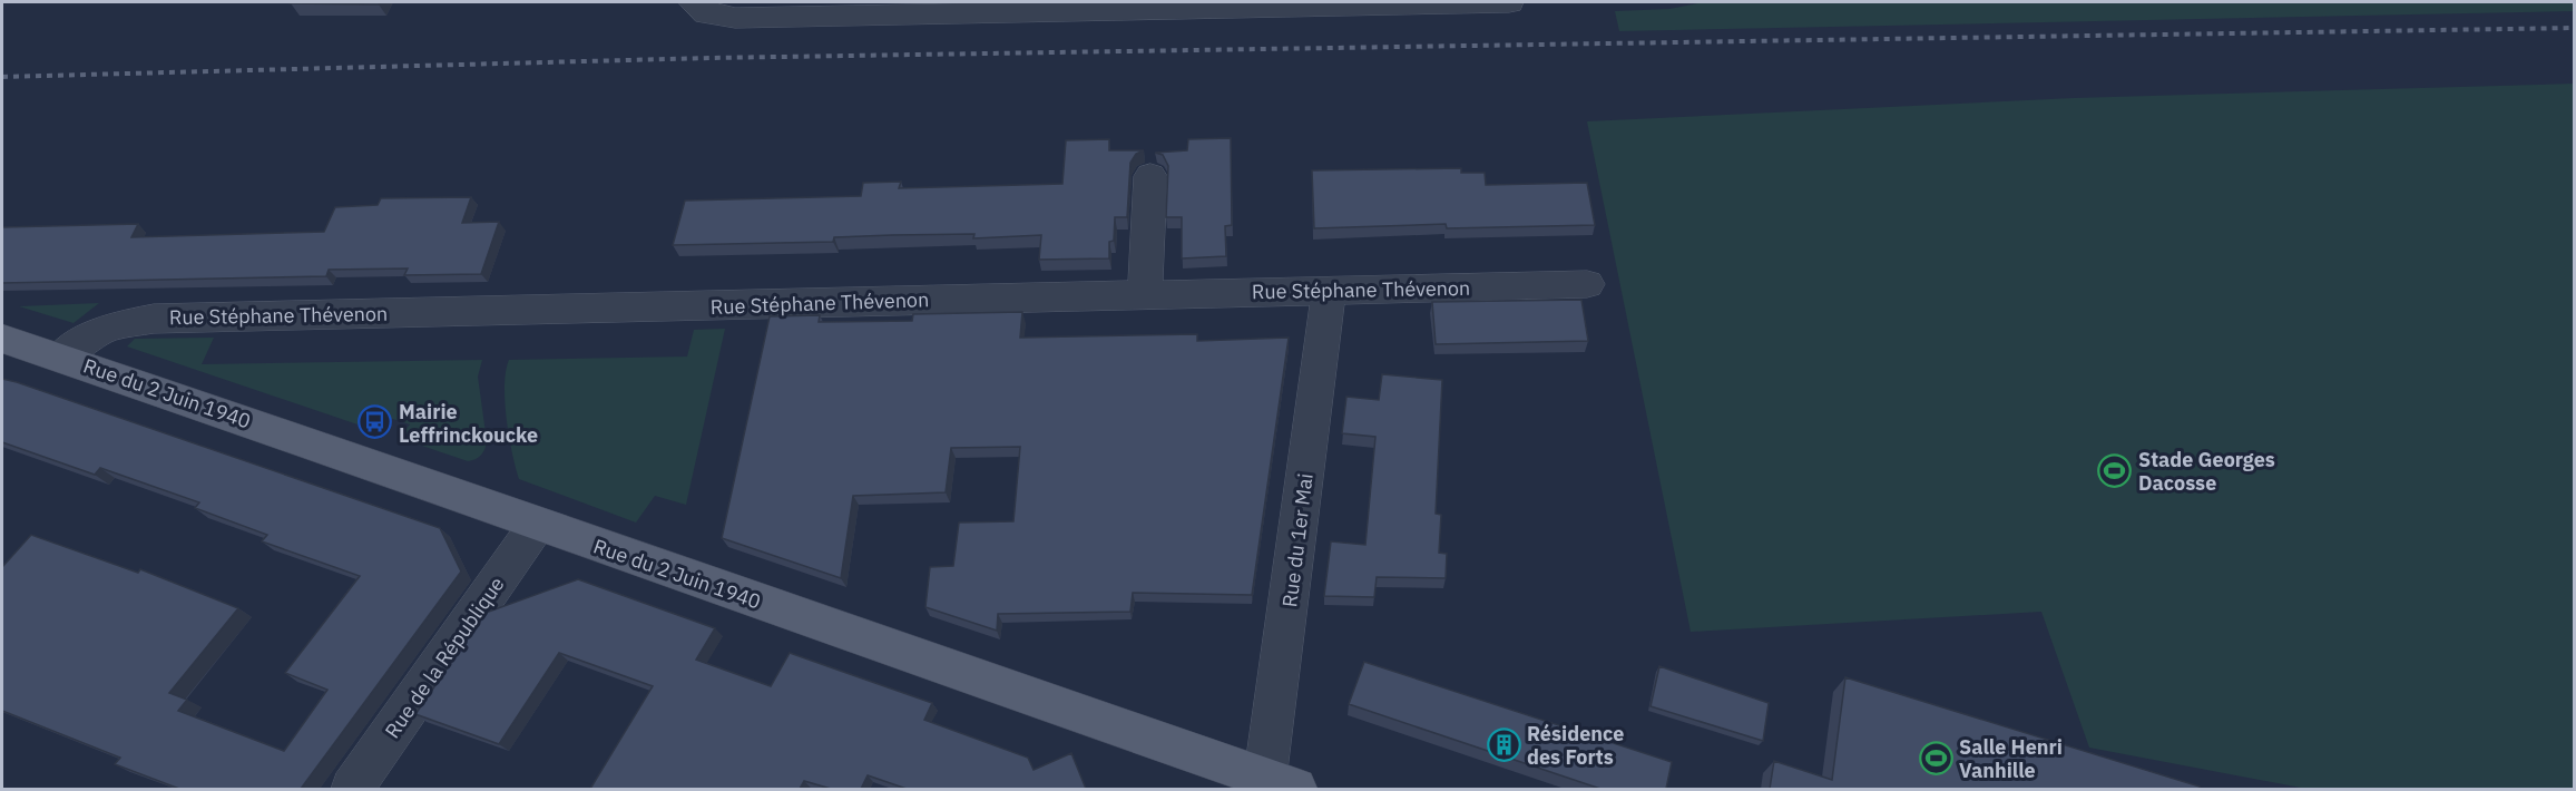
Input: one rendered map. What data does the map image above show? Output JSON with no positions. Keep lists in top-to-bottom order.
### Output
{
  "streets": {
    "main road": ["Rue du 2 Juin 1940"],
    "street": ["Rue Stéphane Thévenon", "Rue du 1er Mai", "Rue de la République"]
  },
  "crossings": [
    ["Rue Stéphane Thévenon", "Rue du 2 Juin 1940"],
    ["Rue Stéphane Thévenon", "Rue du 1er Mai"],
    ["Rue du 2 Juin 1940", "Rue du 1er Mai"],
    ["Rue du 2 Juin 1940", "Rue de la République"]
  ],
  "places": {
    "bus stop": ["Mairie Leffrinckoucke"],
    "sports": ["Stade Georges Dacosse", "Salle Henri Vanhille"],
    "building": ["Résidence des Forts"]
  }
}
